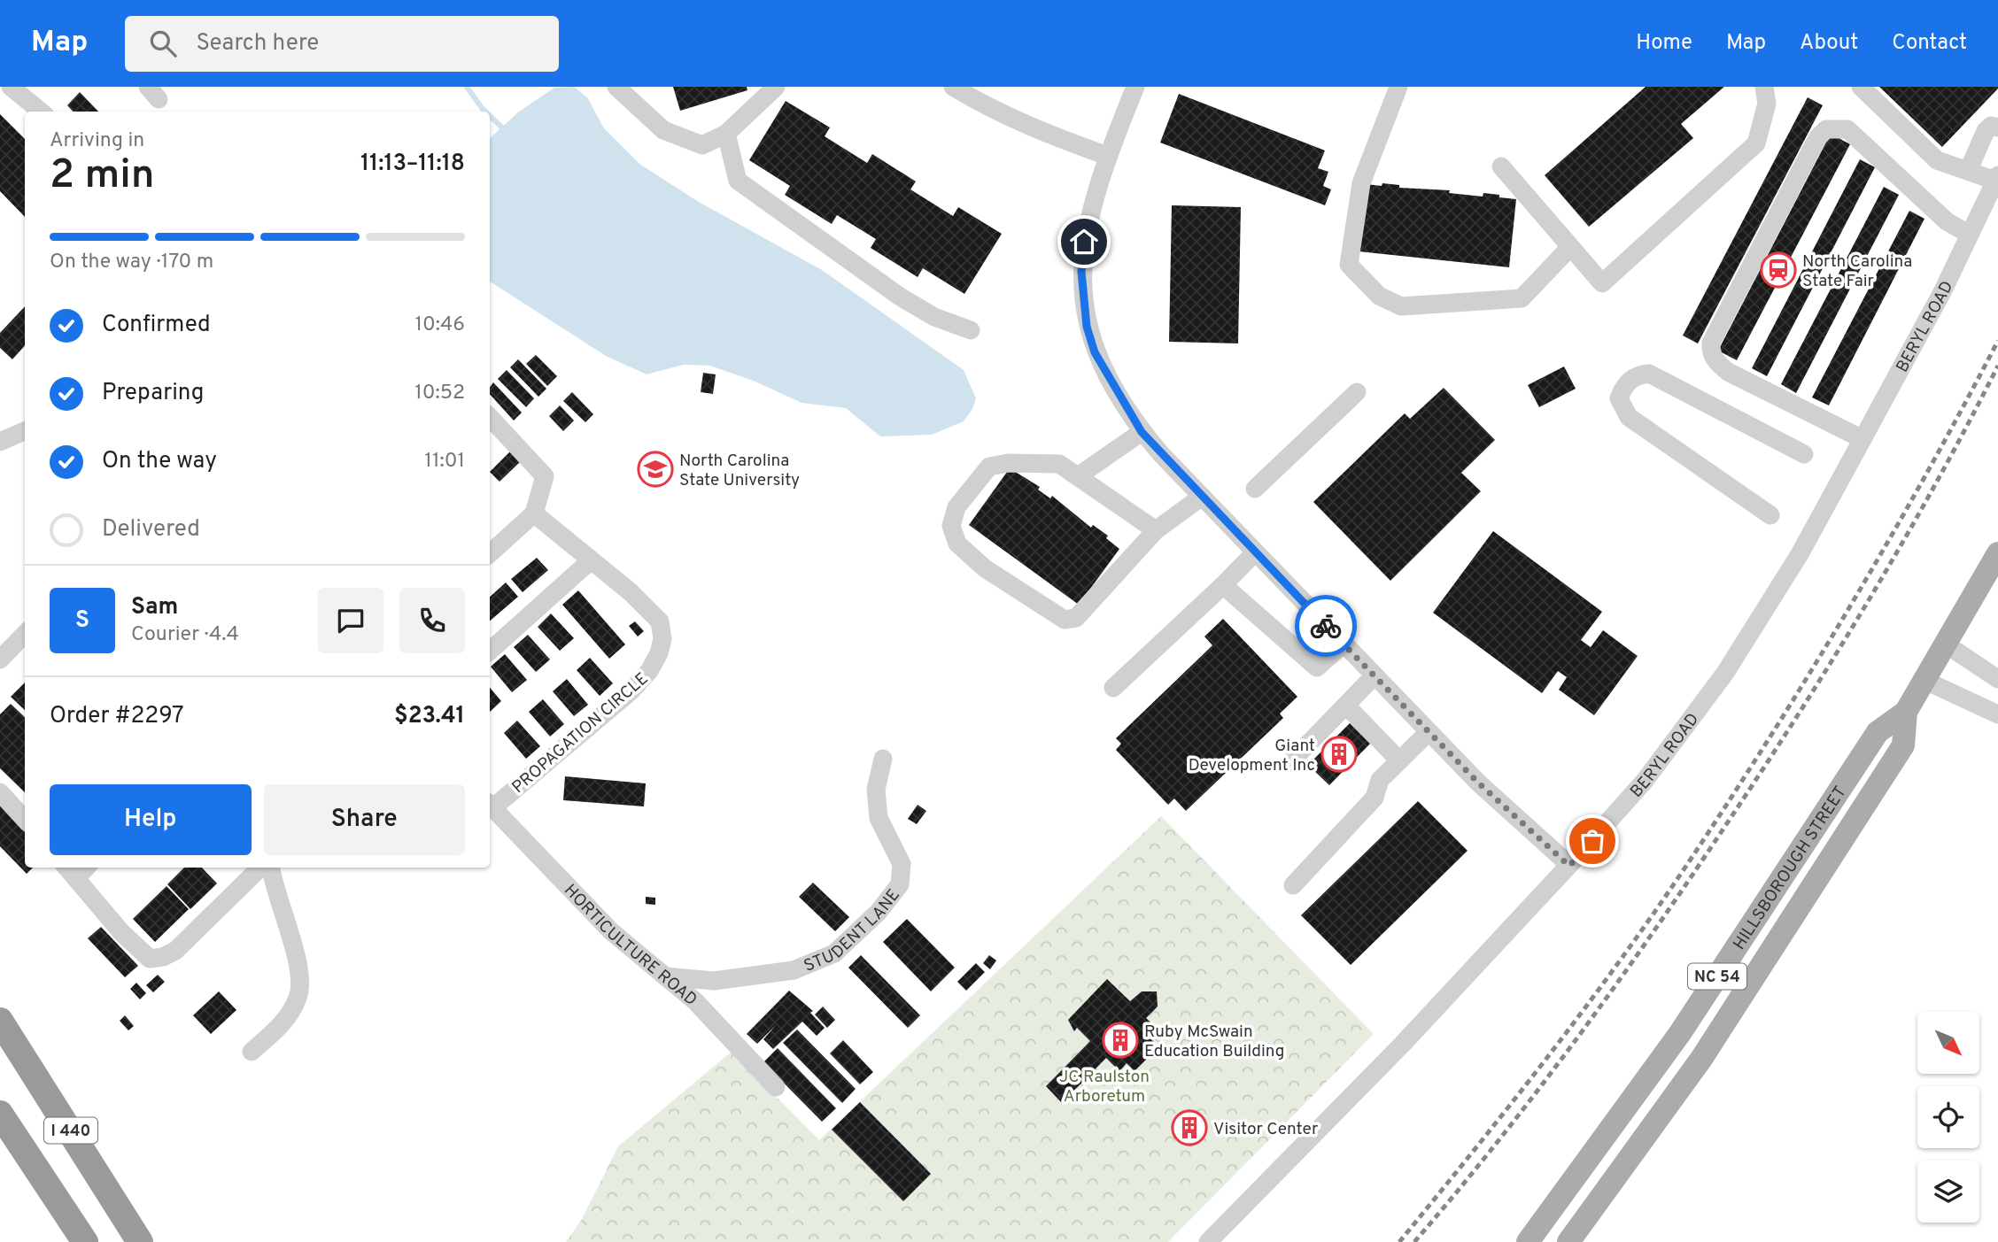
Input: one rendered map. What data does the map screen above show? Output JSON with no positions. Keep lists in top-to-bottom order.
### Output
{
  "streets": {
    "highway": ["I 440"],
    "main road": ["HILLSBOROUGH STREET", "NC 54"],
    "street": [
      "BERYL ROAD",
      "PROPAGATION CIRCLE",
      "STUDENT LANE",
      "HORTICULTURE ROAD"
    ]
  },
  "crossings": [
    ["PROPAGATION CIRCLE", "HORTICULTURE ROAD"],
    ["STUDENT LANE", "HORTICULTURE ROAD"]
  ],
  "parks": ["JC Raulston Arboretum"],
  "places": {
    "station": ["North Carolina State Fair"],
    "school or university": ["North Carolina State University"],
    "building": ["Giant Development Inc", "Ruby McSwain Education Building", "Visitor Center"]
  },
  "north": "bottom right",
  "page": {
    "header": "Map",
    "search": "Search here",
    "nav": [
      "Home",
      "Map",
      "About",
      "Contact"
    ],
    "heading": ["2 min", "Arriving in", "11:13–11:18"],
    "panel": [
      "Sam",
      "Courier · 4.4",
      "Order #2297",
      "$23.41"
    ],
    "bar": "On the way · 170 m",
    "list": [
      ["Confirmed", "10:46"],
      ["Preparing", "10:52"],
      ["On the way", "11:01"],
      "Delivered"
    ],
    "round": "S",
    "buttons": ["Help", "Share"]
  }
}
